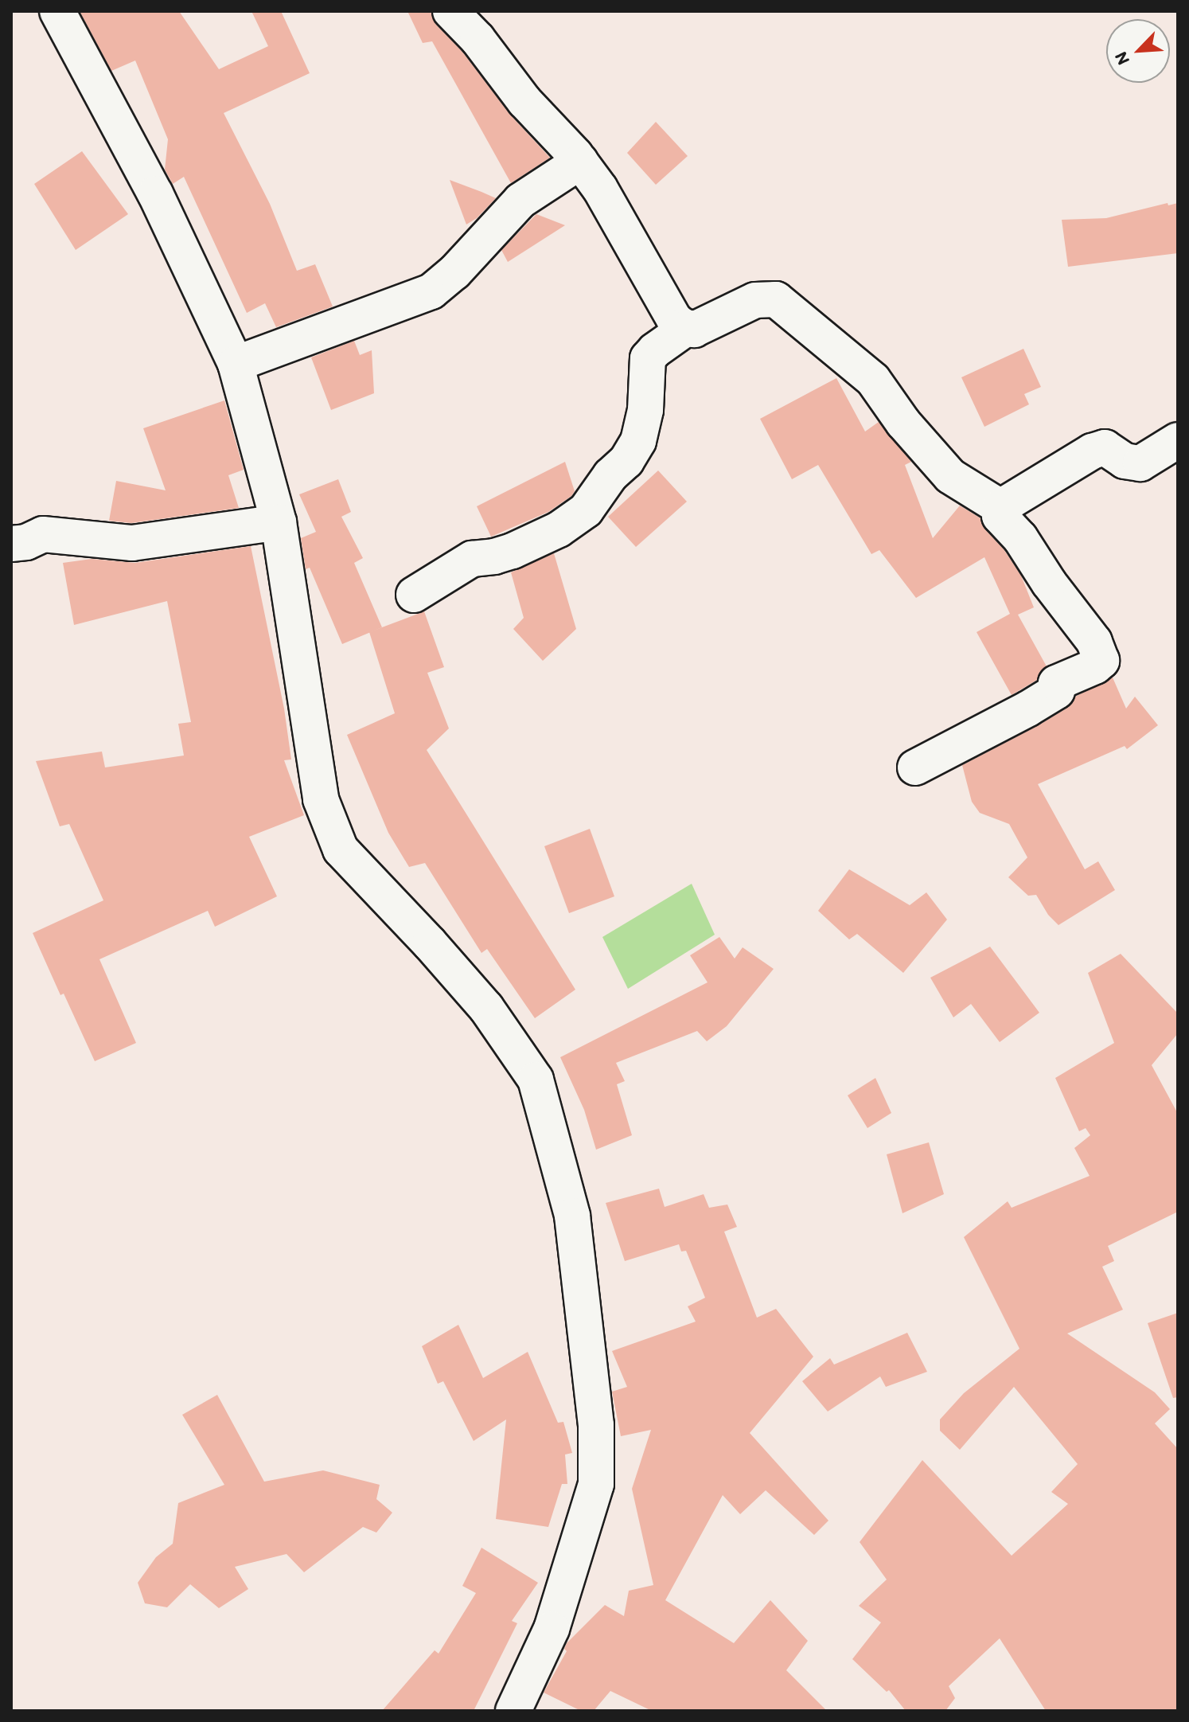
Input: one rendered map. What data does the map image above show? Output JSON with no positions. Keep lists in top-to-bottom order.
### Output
{
  "north": "bottom left"
}
